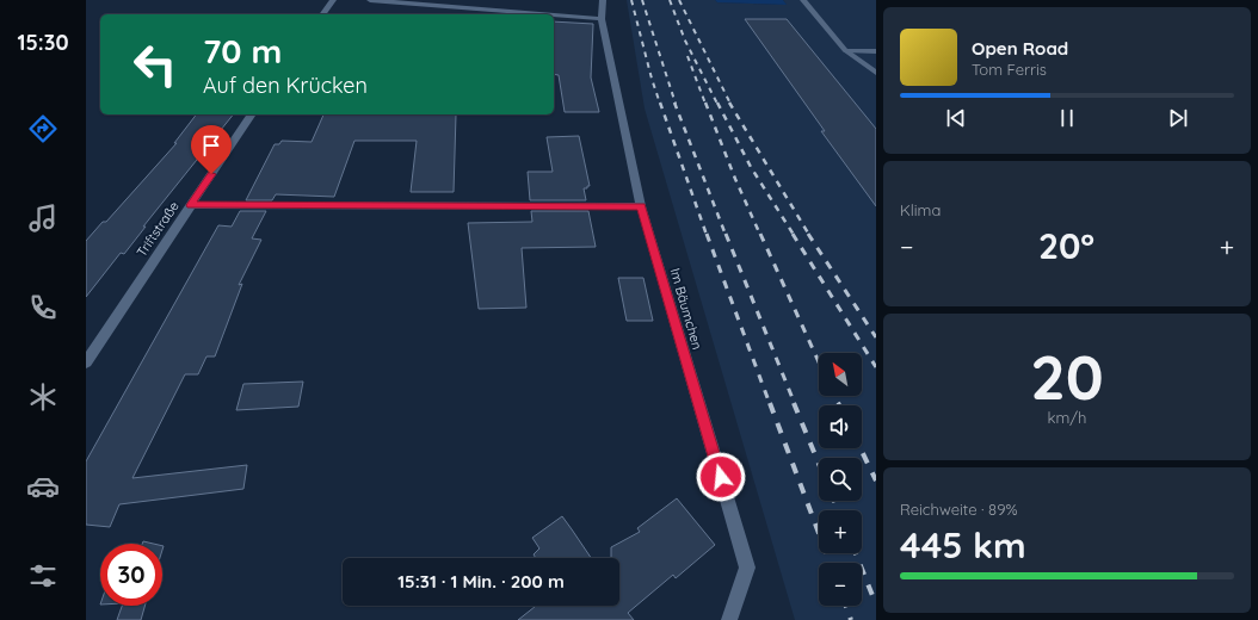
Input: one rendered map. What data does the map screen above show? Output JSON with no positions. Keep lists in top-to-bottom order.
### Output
{
  "streets": {
    "street": ["Triftstraße", "Im Bäumchen"]
  },
  "north": "top left",
  "page": {
    "tabs": "15:30",
    "turn": ["70 m", "Auf den Krücken"],
    "song": ["Open Road", "Tom Ferris"],
    "tile": [
      "Klima",
      ["20", "km/h"],
      ["Reichweite · 89%", "445 km"]
    ],
    "heat": ["−", "20°", "+"],
    "map_buttons": ["+", "−"],
    "limit": "30",
    "trip": "15:31 · 1 Min. · 200 m"
  }
}
